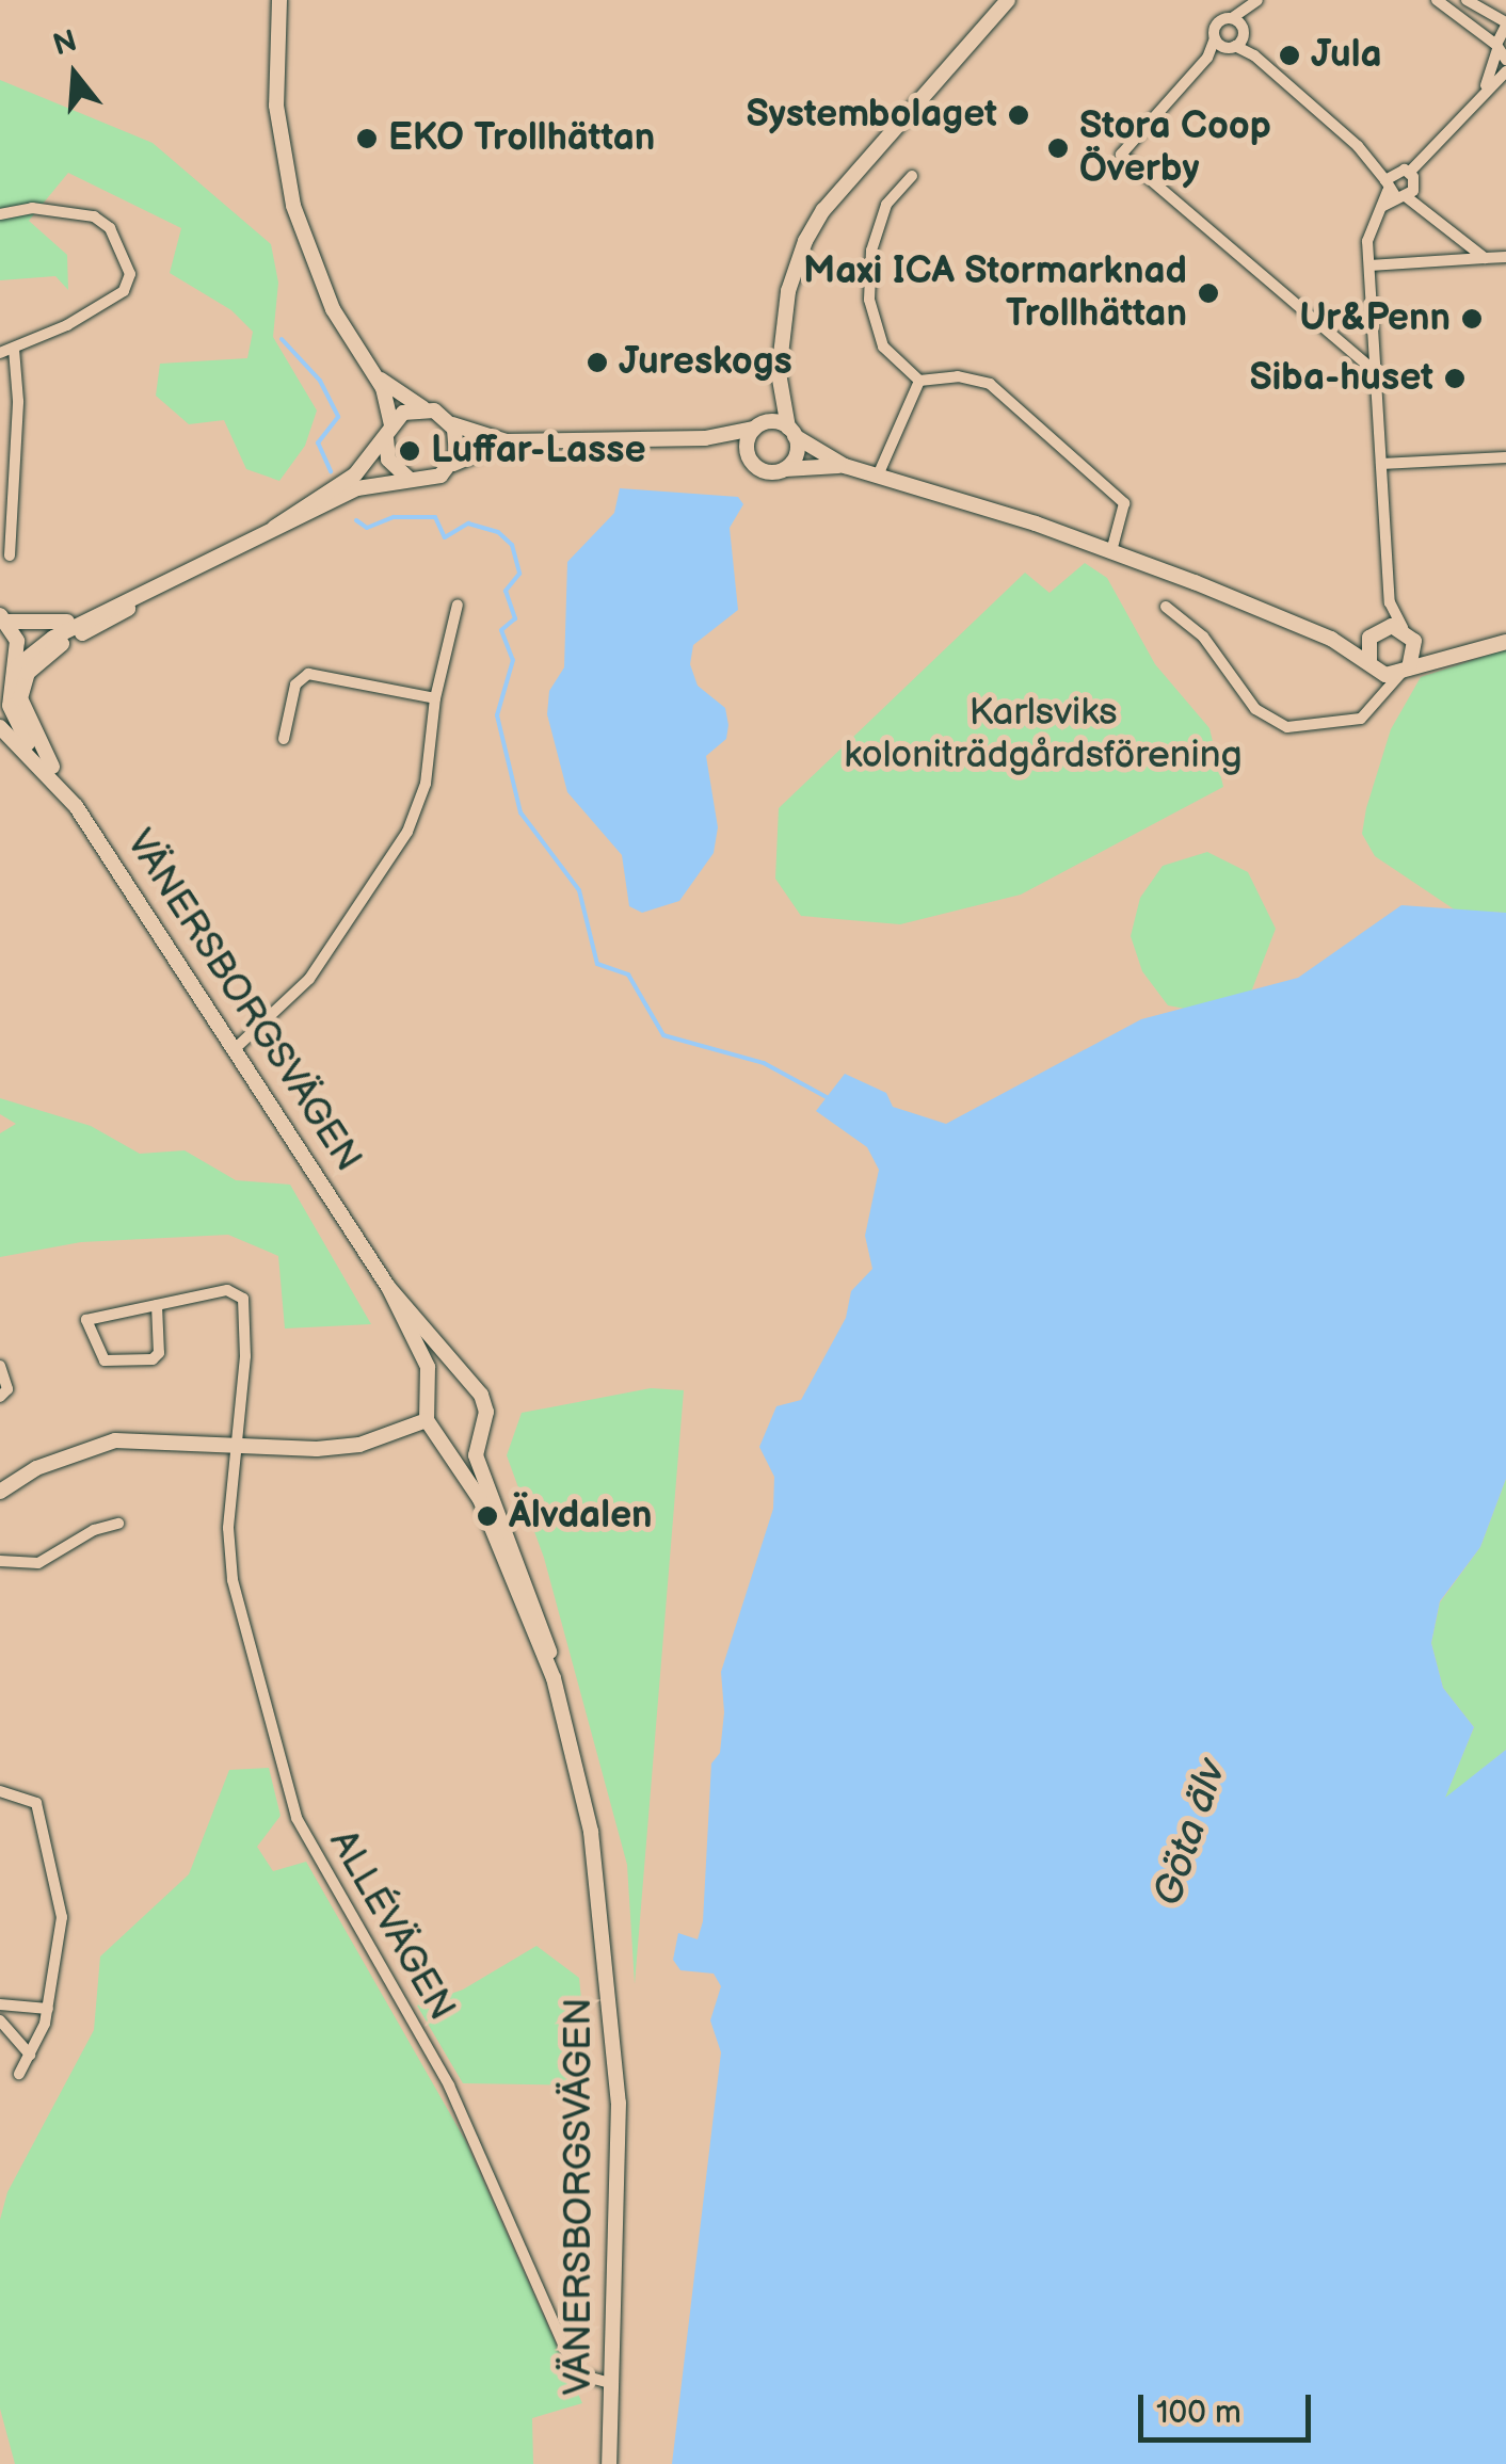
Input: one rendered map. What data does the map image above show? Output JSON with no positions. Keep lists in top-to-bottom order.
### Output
{
  "streets": {
    "main road": ["VÄNERSBORGSVÄGEN"],
    "street": ["ALLÉVÄGEN"]
  },
  "crossings": [
    ["VÄNERSBORGSVÄGEN", "ALLÉVÄGEN"]
  ],
  "water": ["Göta älv"],
  "parks": ["Karlsviks koloniträdgårdsförening"],
  "places": [
    "Jula",
    "Systembolaget",
    "EKO Trollhättan",
    "Stora Coop Överby",
    "Maxi ICA Stormarknad Trollhättan",
    "Ur&Penn",
    "Jureskogs",
    "Siba-huset",
    "Luffar-Lasse",
    "Älvdalen"
  ],
  "scale_bar": "100 m",
  "north": "top"
}
